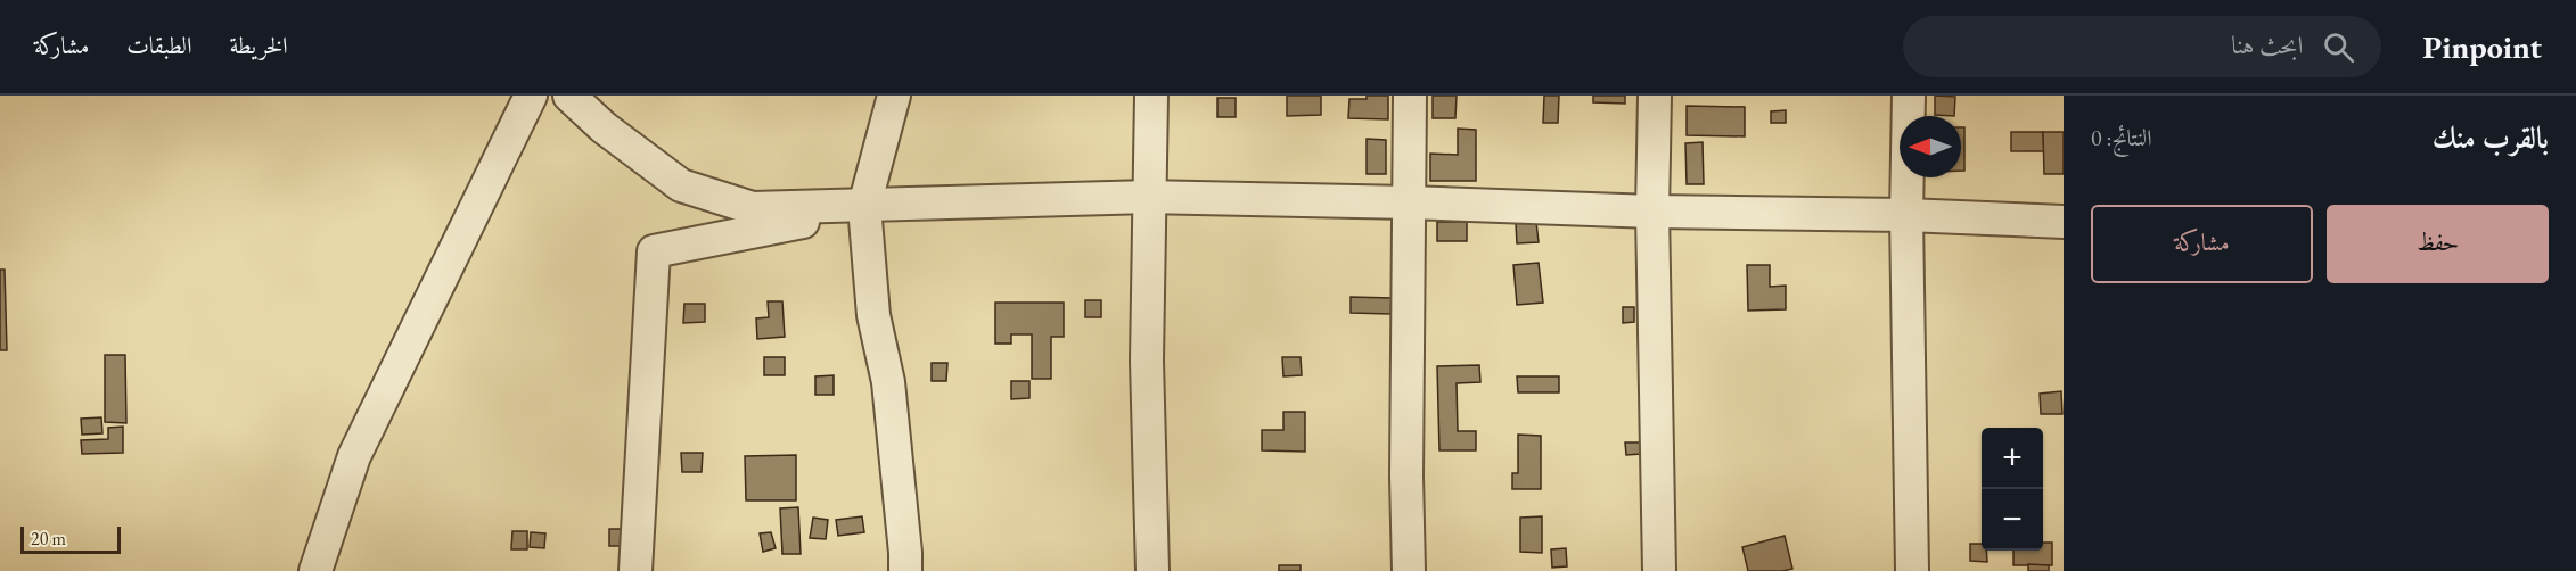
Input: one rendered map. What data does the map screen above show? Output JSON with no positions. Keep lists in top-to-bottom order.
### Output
{
  "scale_bar": "20 m",
  "north": "left",
  "page": {
    "header": "Pinpoint",
    "search": "ابحث هنا",
    "nav": ["الخريطة", "الطبقات", "مشاركة"],
    "heading": ["بالقرب منك", "النتائج: 0"],
    "buttons": ["حفظ", "مشاركة"],
    "map_buttons": ["+", "−"],
    "scale": "20 m"
  }
}
